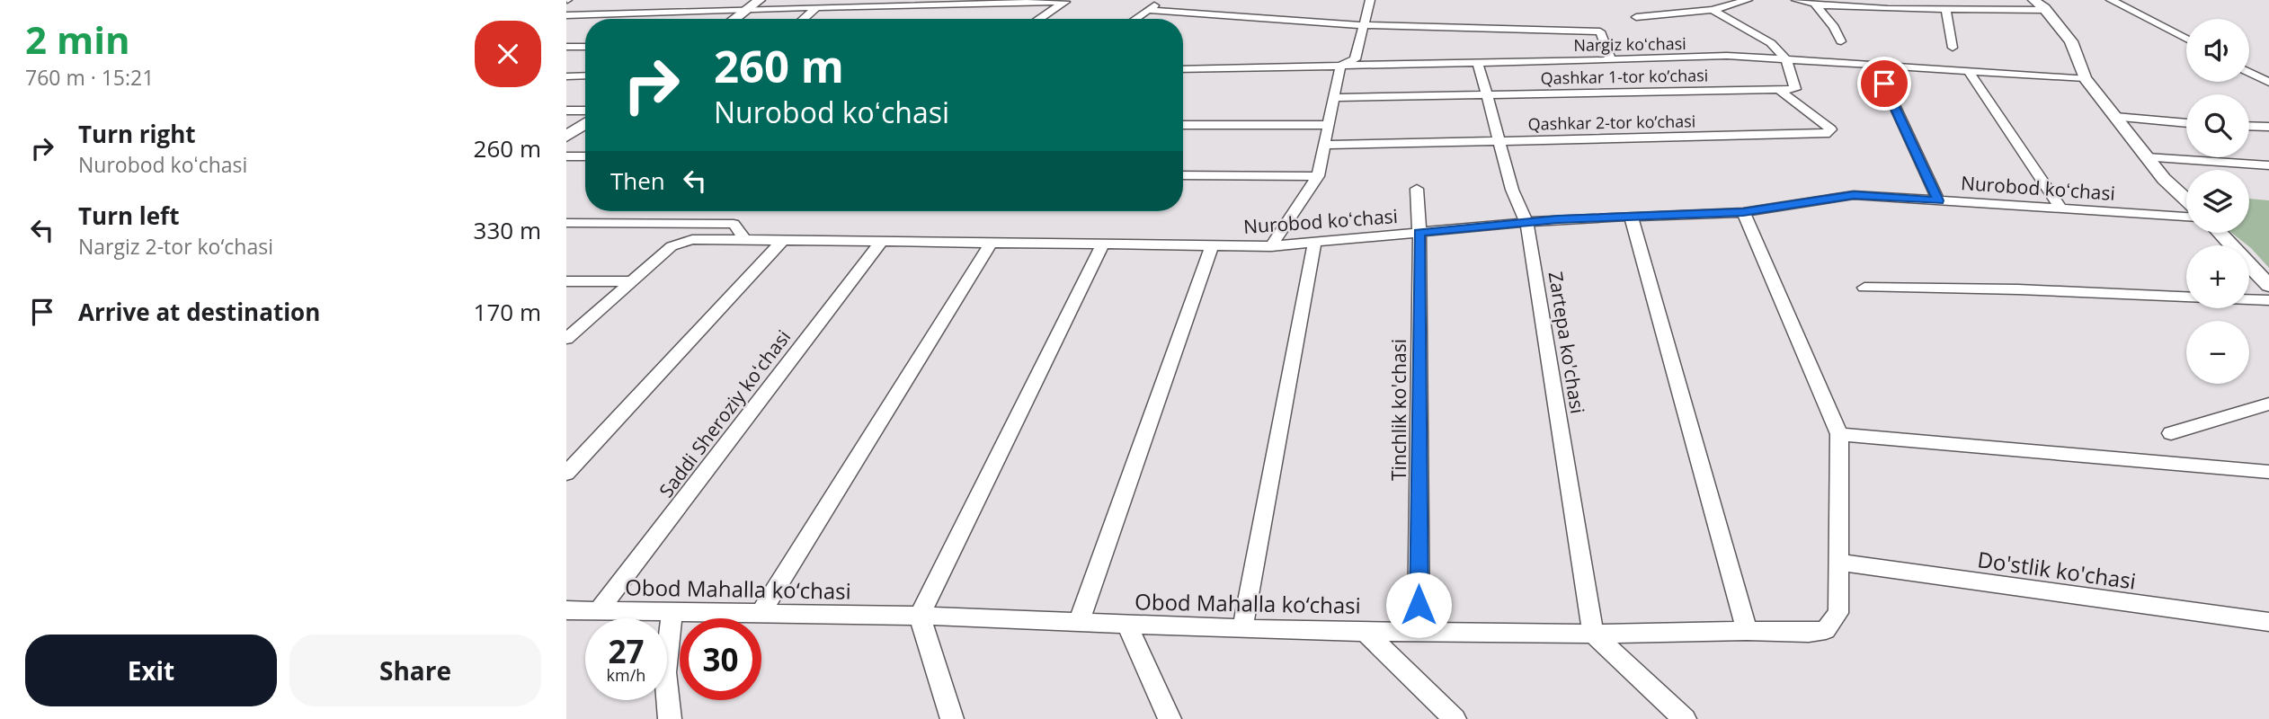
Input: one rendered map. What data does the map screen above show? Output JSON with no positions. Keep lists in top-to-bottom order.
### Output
{
  "streets": {
    "street": [
      "Nargiz koʻchasi",
      "Qashkar 1-tor koʼchasi",
      "Qashkar 2-tor koʼchasi",
      "Nurobod koʻchasi",
      "Zartepa ko'chasi",
      "Tinchlik ko'chasi",
      "Saddi Sheroziy koʻchasi",
      "Do'stlik ko'chasi",
      "Obod Mahalla ko‘chasi"
    ]
  },
  "crossings": [
    ["Nargiz koʻchasi", "Zartepa ko'chasi"],
    ["Qashkar 1-tor koʼchasi", "Qashkar 2-tor koʼchasi"],
    ["Qashkar 1-tor koʼchasi", "Zartepa ko'chasi"],
    ["Qashkar 2-tor koʼchasi", "Zartepa ko'chasi"],
    ["Nurobod koʻchasi", "Zartepa ko'chasi"],
    ["Nurobod koʻchasi", "Tinchlik ko'chasi"],
    ["Nurobod koʻchasi", "Saddi Sheroziy koʻchasi"],
    ["Nurobod koʻchasi", "Obod Mahalla ko‘chasi"],
    ["Zartepa ko'chasi", "Obod Mahalla ko‘chasi"],
    ["Tinchlik ko'chasi", "Obod Mahalla ko‘chasi"],
    ["Saddi Sheroziy koʻchasi", "Obod Mahalla ko‘chasi"],
    ["Do'stlik ko'chasi", "Obod Mahalla ko‘chasi"]
  ],
  "page": {
    "heading": ["2 min", "760 m · 15:21"],
    "map_buttons": ["+", "−"],
    "turn": ["260 m", "Nurobod koʻchasi"],
    "list": [
      {
        "name": "Turn right",
        "note": "Nurobod koʻchasi",
        "value": "260 m"
      },
      {
        "name": "Turn left",
        "note": "Nargiz 2-tor ko‘chasi",
        "value": "330 m"
      },
      {
        "name": "Arrive at destination",
        "value": "170 m"
      }
    ],
    "then": "Then",
    "speed": "27 km/h",
    "limit": "30",
    "buttons": ["Exit", "Share"]
  }
}
